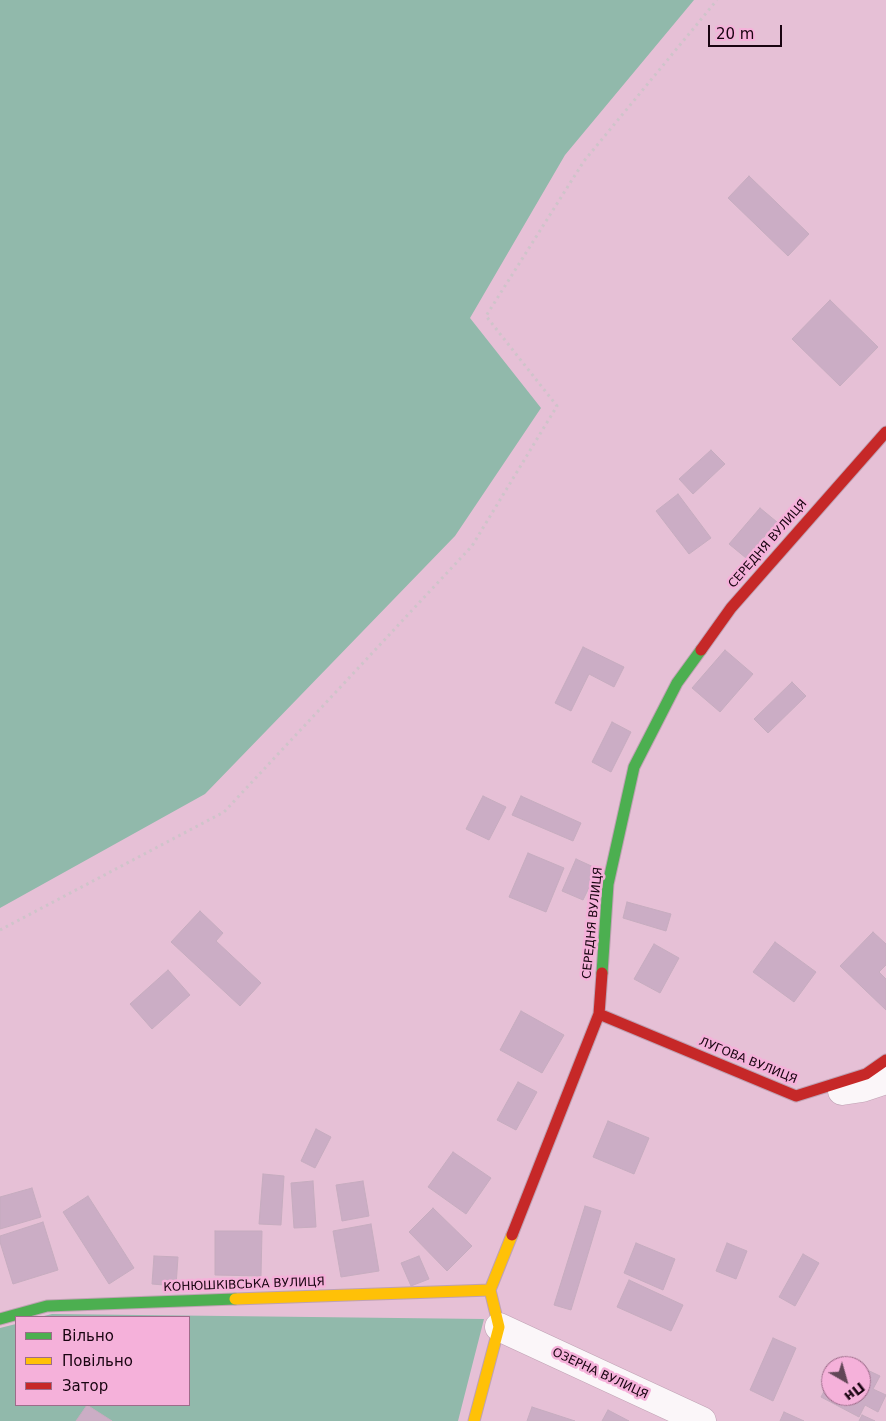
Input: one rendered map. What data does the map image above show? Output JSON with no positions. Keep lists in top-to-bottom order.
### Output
{
  "streets": {
    "street": [
      "СЕРЕДНЯ ВУЛИЦЯ",
      "ЛУГОВА ВУЛИЦЯ",
      "КОНЮШКІВСЬКА ВУЛИЦЯ",
      "ОЗЕРНА ВУЛИЦЯ"
    ]
  },
  "crossings": [
    ["СЕРЕДНЯ ВУЛИЦЯ", "ЛУГОВА ВУЛИЦЯ"],
    ["СЕРЕДНЯ ВУЛИЦЯ", "КОНЮШКІВСЬКА ВУЛИЦЯ"]
  ],
  "legend": ["Вільно", "Повільно", "Затор"],
  "scale_bar": "20 m",
  "north": "bottom right"
}
